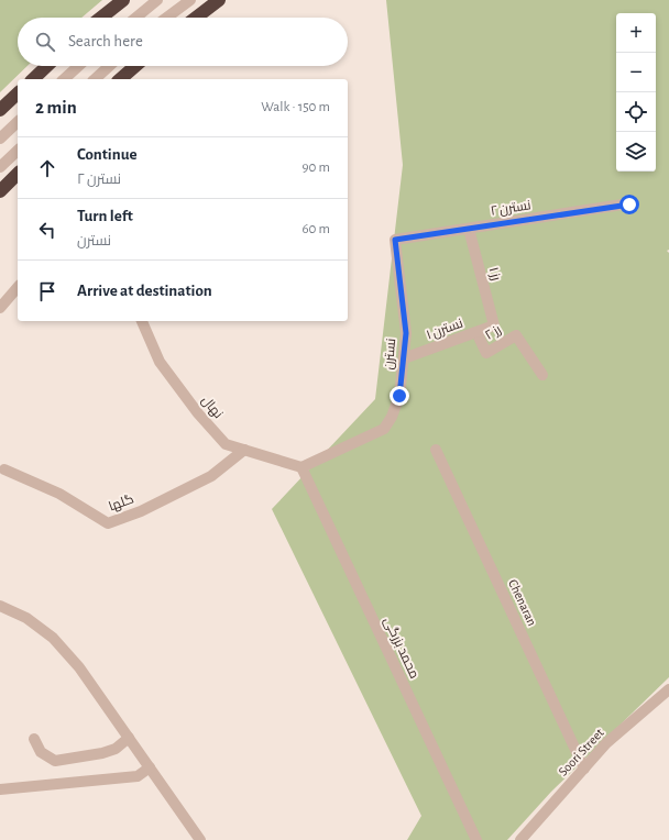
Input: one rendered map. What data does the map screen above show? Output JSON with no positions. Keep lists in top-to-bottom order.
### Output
{
  "streets": {
    "street": [
      "نسترن ۲",
      "رز ۱",
      "نسترن ۱",
      "رز ۲",
      "نسترن",
      "نهال",
      "گلها",
      "Chenaran",
      "محمد بزرگی",
      "Soori Street"
    ]
  },
  "crossings": [
    ["نسترن ۲", "رز ۱"],
    ["نسترن ۲", "نسترن"],
    ["رز ۱", "نسترن ۱"],
    ["نسترن ۱", "رز ۲"],
    ["نسترن ۱", "نسترن"],
    ["نسترن", "نهال"],
    ["نسترن", "محمد بزرگی"],
    ["نهال", "گلها"],
    ["نهال", "محمد بزرگی"],
    ["Chenaran", "Soori Street"]
  ],
  "page": {
    "map_buttons": ["+", "−"],
    "search": "Search here",
    "heading": ["2 min", "Walk · 150 m"],
    "list": [
      ["Continue", "نسترن ۲", "90 m"],
      ["Turn left", "نسترن", "60 m"],
      "Arrive at destination"
    ]
  }
}
